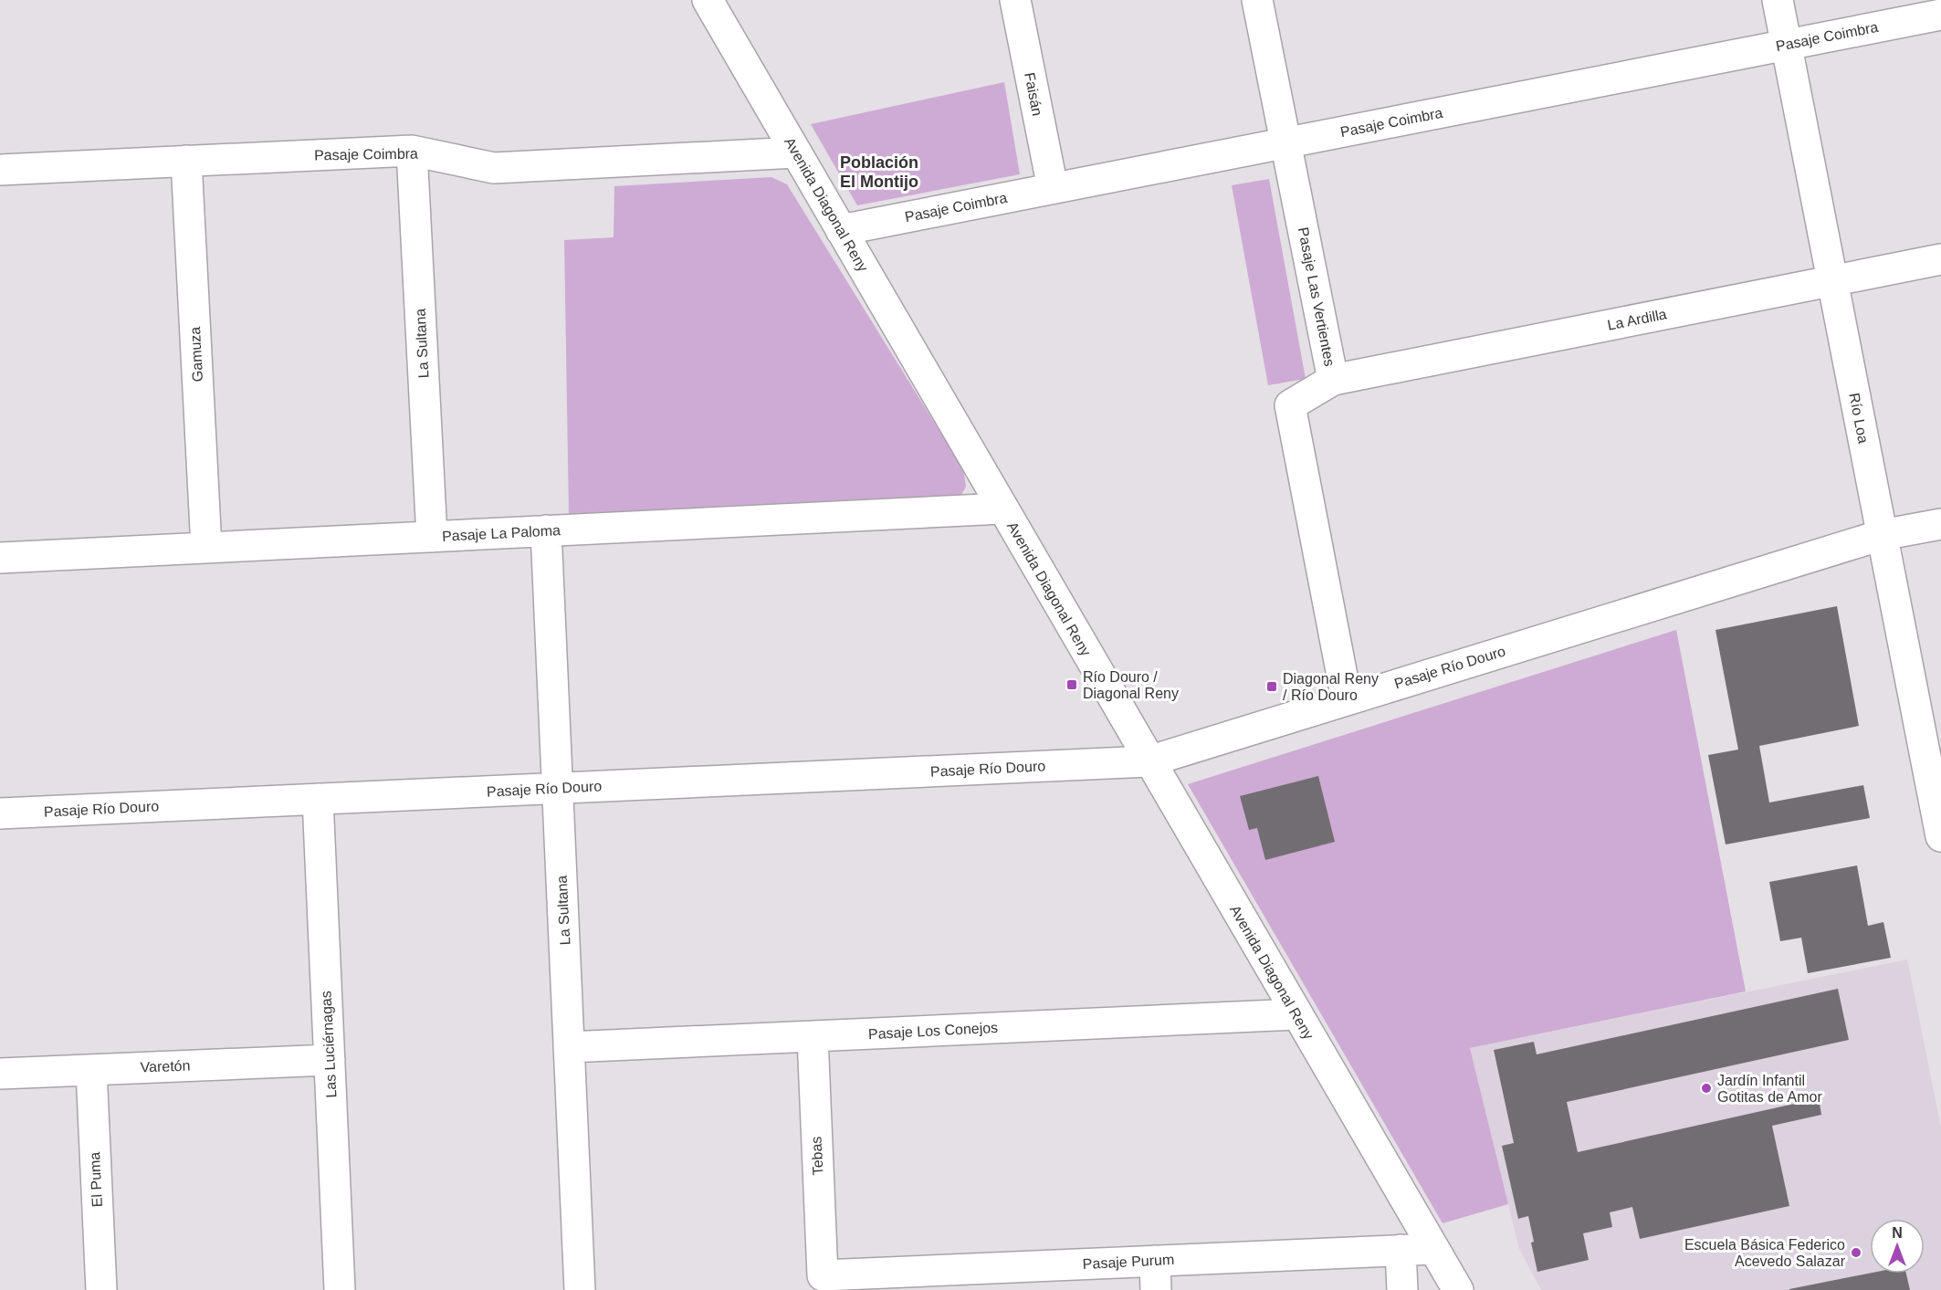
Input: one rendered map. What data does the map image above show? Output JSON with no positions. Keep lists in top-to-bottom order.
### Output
{
  "streets": {
    "street": [
      "Pasaje Coimbra",
      "Faisán",
      "Avenida Diagonal Reny",
      "Pasaje Las Vertientes",
      "La Ardilla",
      "La Sultana",
      "Gamuza",
      "Río Loa",
      "Pasaje La Paloma",
      "Pasaje Río Douro",
      "Pasaje Los Conejos",
      "Las Luciérnagas",
      "Varetón",
      "Tebas",
      "El Puma",
      "Pasaje Purum"
    ]
  },
  "crossings": [
    ["Pasaje Coimbra", "Faisán"],
    ["Pasaje Coimbra", "Avenida Diagonal Reny"],
    ["Pasaje Coimbra", "Pasaje Las Vertientes"],
    ["Pasaje Coimbra", "La Sultana"],
    ["Pasaje Coimbra", "Gamuza"],
    ["Pasaje Coimbra", "Río Loa"],
    ["Avenida Diagonal Reny", "Pasaje La Paloma"],
    ["Avenida Diagonal Reny", "Pasaje Río Douro"],
    ["Avenida Diagonal Reny", "Pasaje Los Conejos"],
    ["Avenida Diagonal Reny", "Pasaje Purum"],
    ["Pasaje Las Vertientes", "La Ardilla"],
    ["Pasaje Las Vertientes", "Pasaje Río Douro"],
    ["La Ardilla", "Río Loa"],
    ["La Sultana", "Pasaje La Paloma"],
    ["La Sultana", "Pasaje Río Douro"],
    ["La Sultana", "Pasaje Los Conejos"],
    ["Gamuza", "Pasaje La Paloma"],
    ["Río Loa", "Pasaje Río Douro"],
    ["Pasaje Río Douro", "Las Luciérnagas"],
    ["Pasaje Los Conejos", "Tebas"],
    ["Las Luciérnagas", "Varetón"],
    ["Varetón", "El Puma"],
    ["Tebas", "Pasaje Purum"]
  ],
  "districts": ["Población El Montijo"],
  "places": {
    "transit": ["Río Douro / Diagonal Reny", "Diagonal Reny / Río Douro"],
    "other": ["Jardín Infantil Gotitas de Amor", "Escuela Básica Federico Acevedo Salazar"]
  },
  "north": "top"
}
